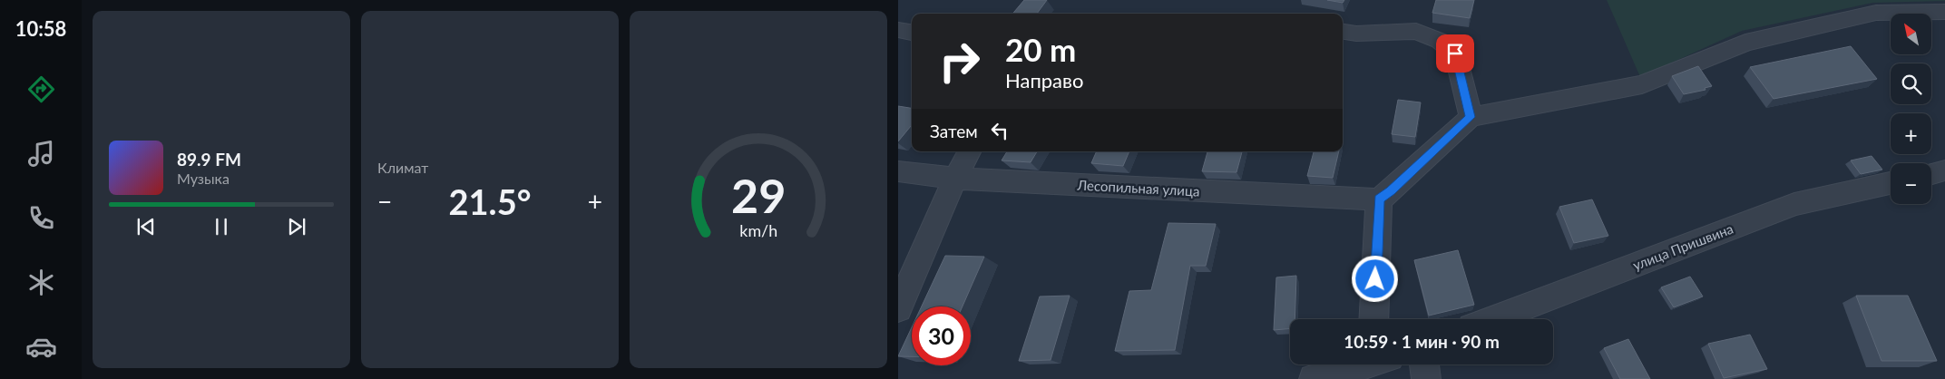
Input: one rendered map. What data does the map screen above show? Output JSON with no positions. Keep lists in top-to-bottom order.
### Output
{
  "streets": {
    "street": ["Лесопильная улица", "улица Пришвина"]
  },
  "north": "top left",
  "page": {
    "tabs": "10:58",
    "tile": "Климат",
    "map_buttons": ["+", "−"],
    "turn": ["20 m", "Направо"],
    "then": "Затем",
    "song": ["89.9 FM", "Музыка"],
    "heat": ["−", "21.5°", "+"],
    "limit": "30",
    "trip": "10:59 · 1 мин · 90 m",
    "gauge": ["29", "km/h"]
  }
}
